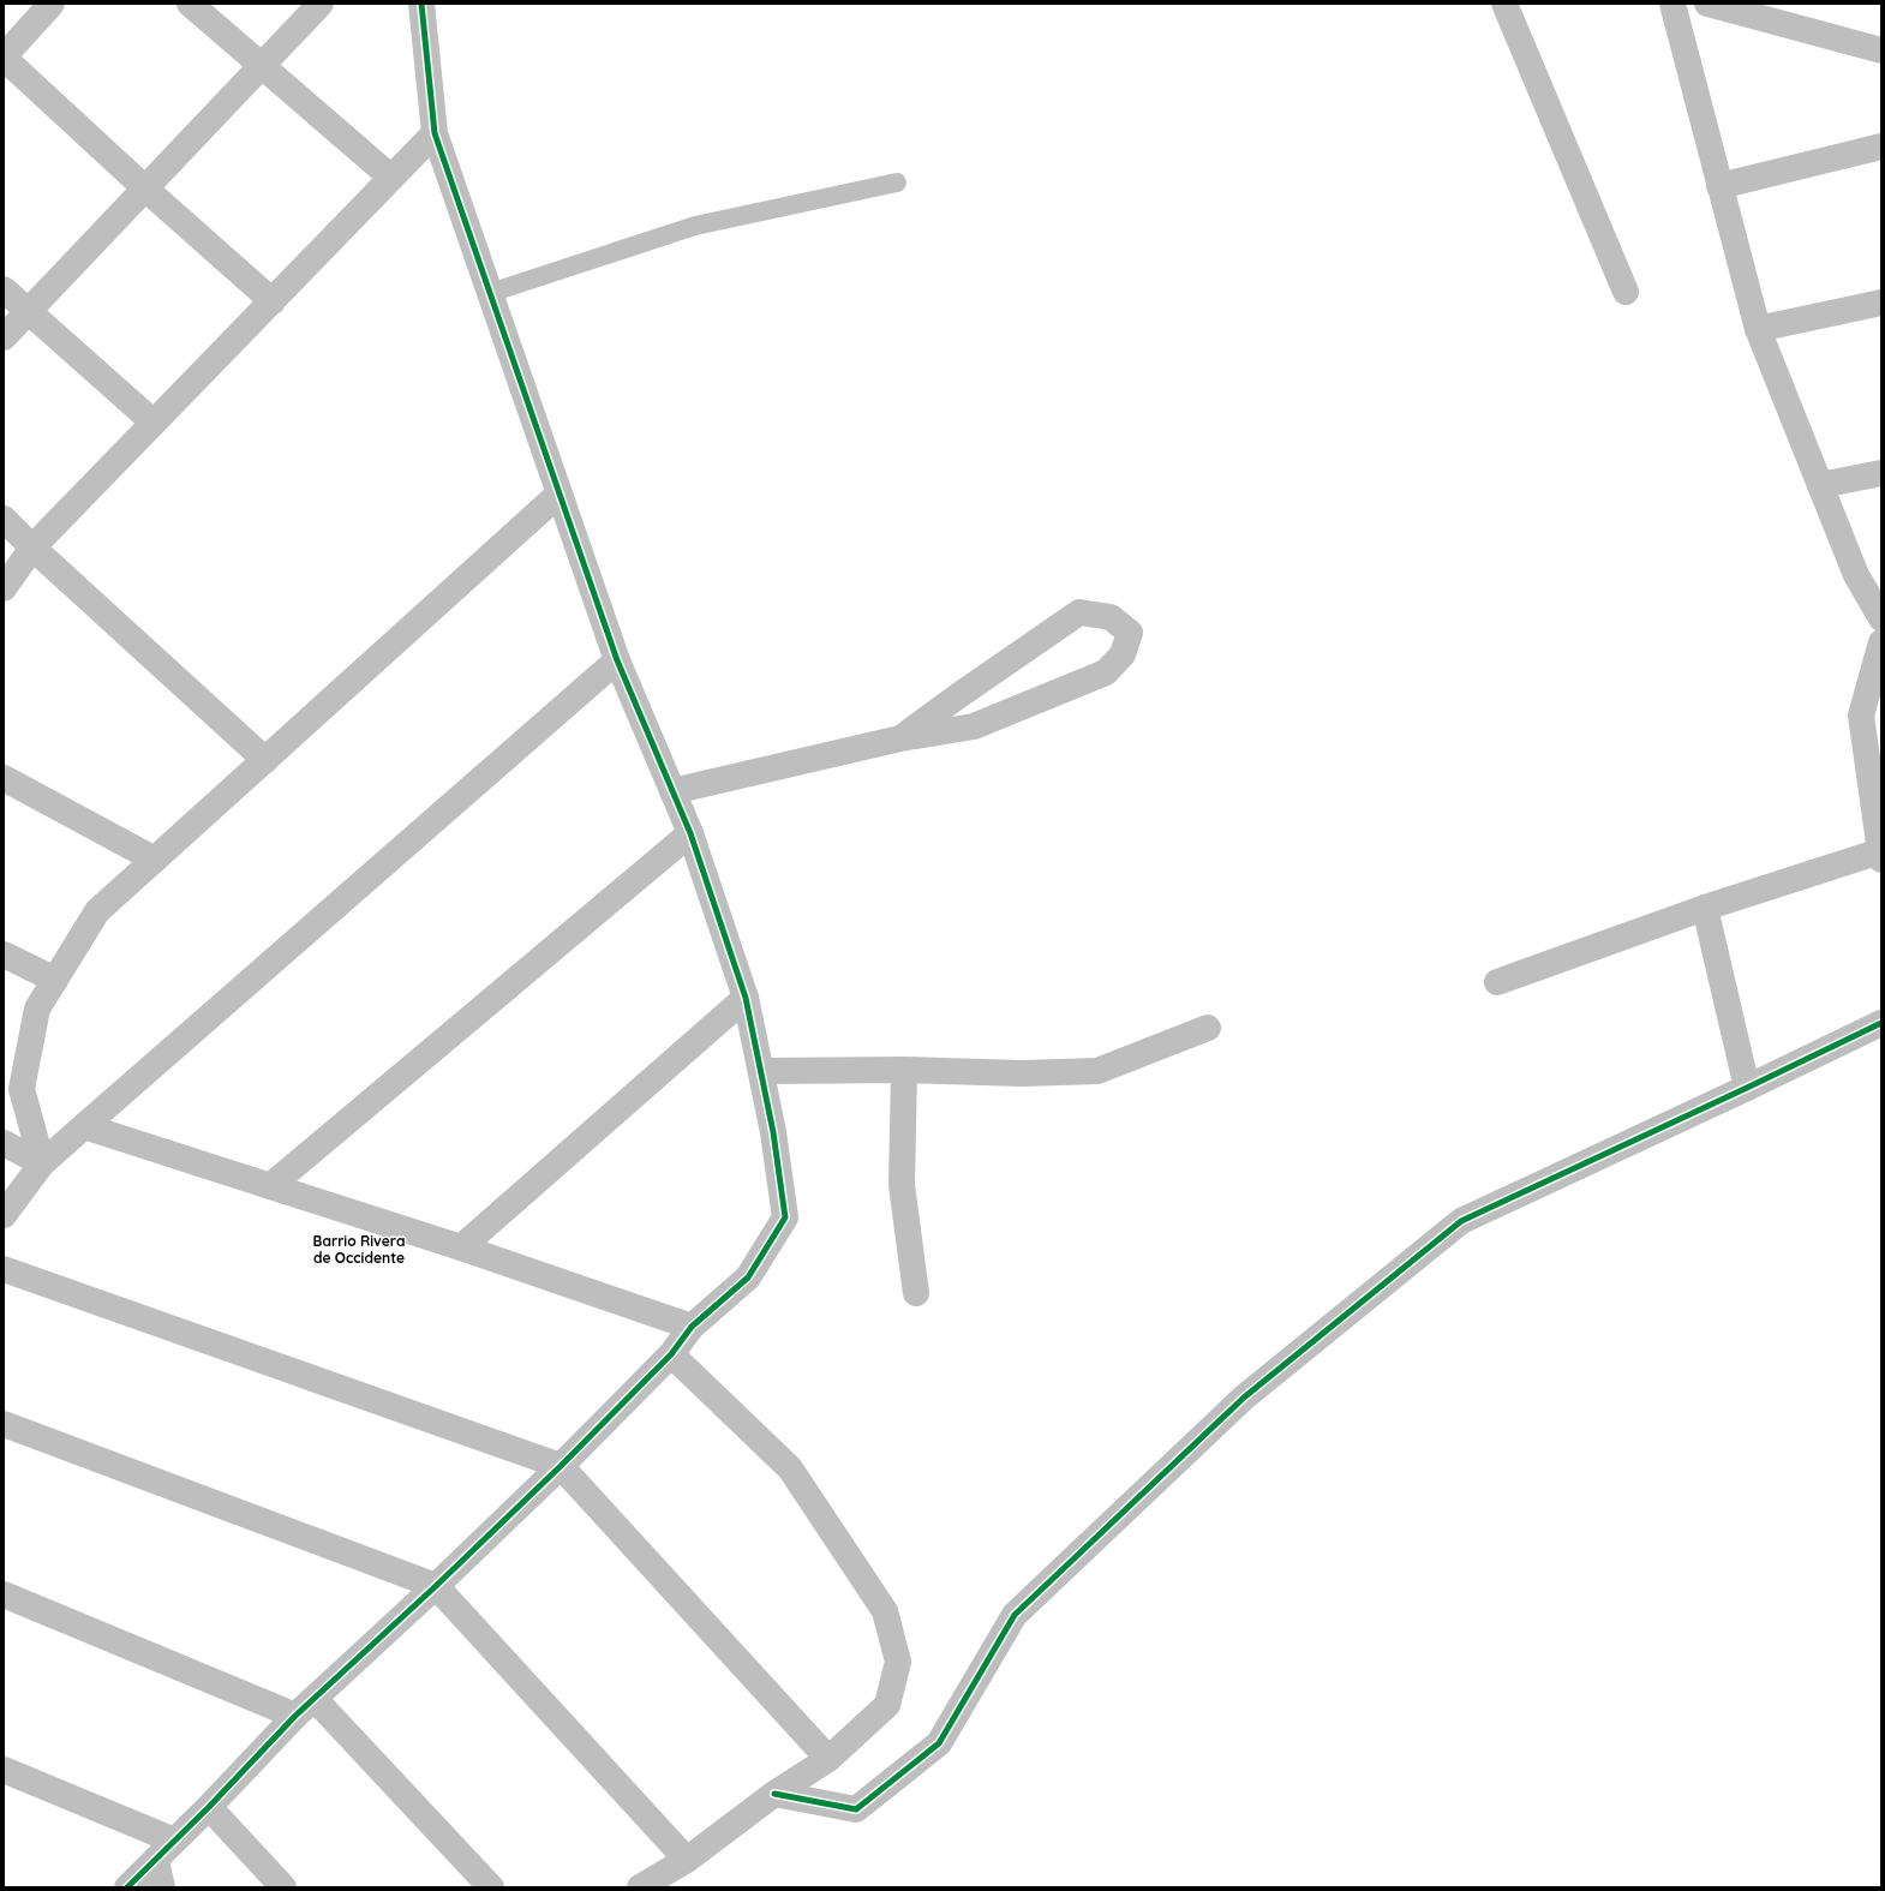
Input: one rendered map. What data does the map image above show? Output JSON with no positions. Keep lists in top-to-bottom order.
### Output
{
  "districts": ["Barrio Rivera de Occidente"]
}
